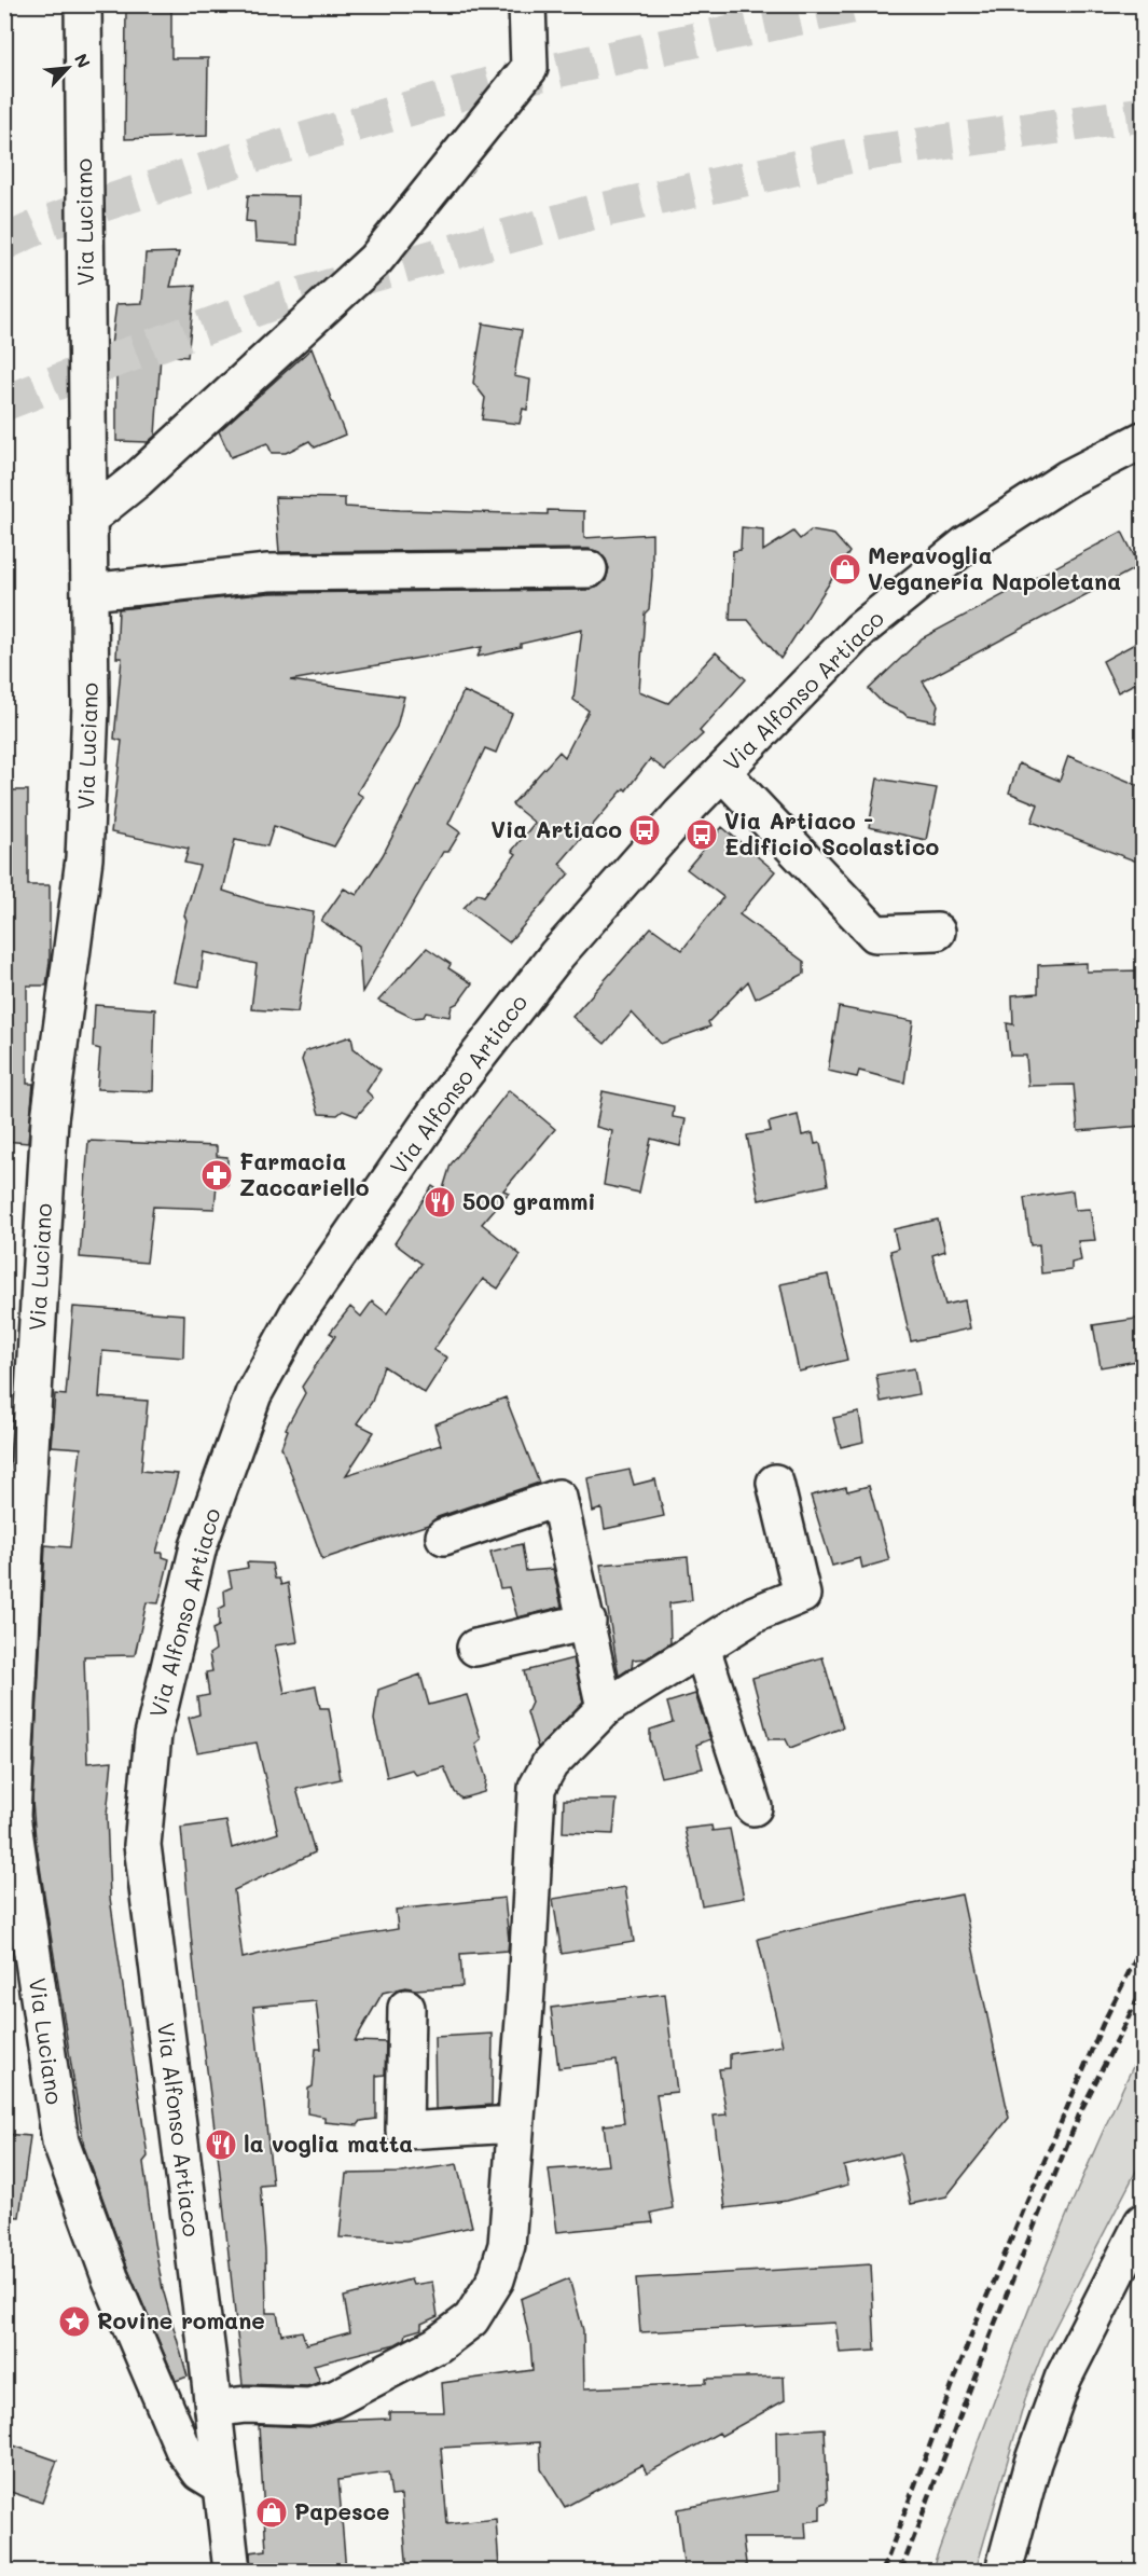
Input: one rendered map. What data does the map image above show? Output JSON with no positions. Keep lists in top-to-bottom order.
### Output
{
  "streets": {
    "street": ["Via Luciano", "Via Alfonso Artiaco"]
  },
  "crossings": [
    ["Via Luciano", "Via Alfonso Artiaco"]
  ],
  "places": {
    "shop": ["Meravoglia Veganeria Napoletana", "Papesce"],
    "bus stop": ["Via Artiaco", "Via Artiaco - Edificio Scolastico"],
    "pharmacy": ["Farmacia Zaccariello"],
    "restaurant": ["500 grammi", "la voglia matta"],
    "place": ["Rovine romane"]
  },
  "north": "top right"
}
